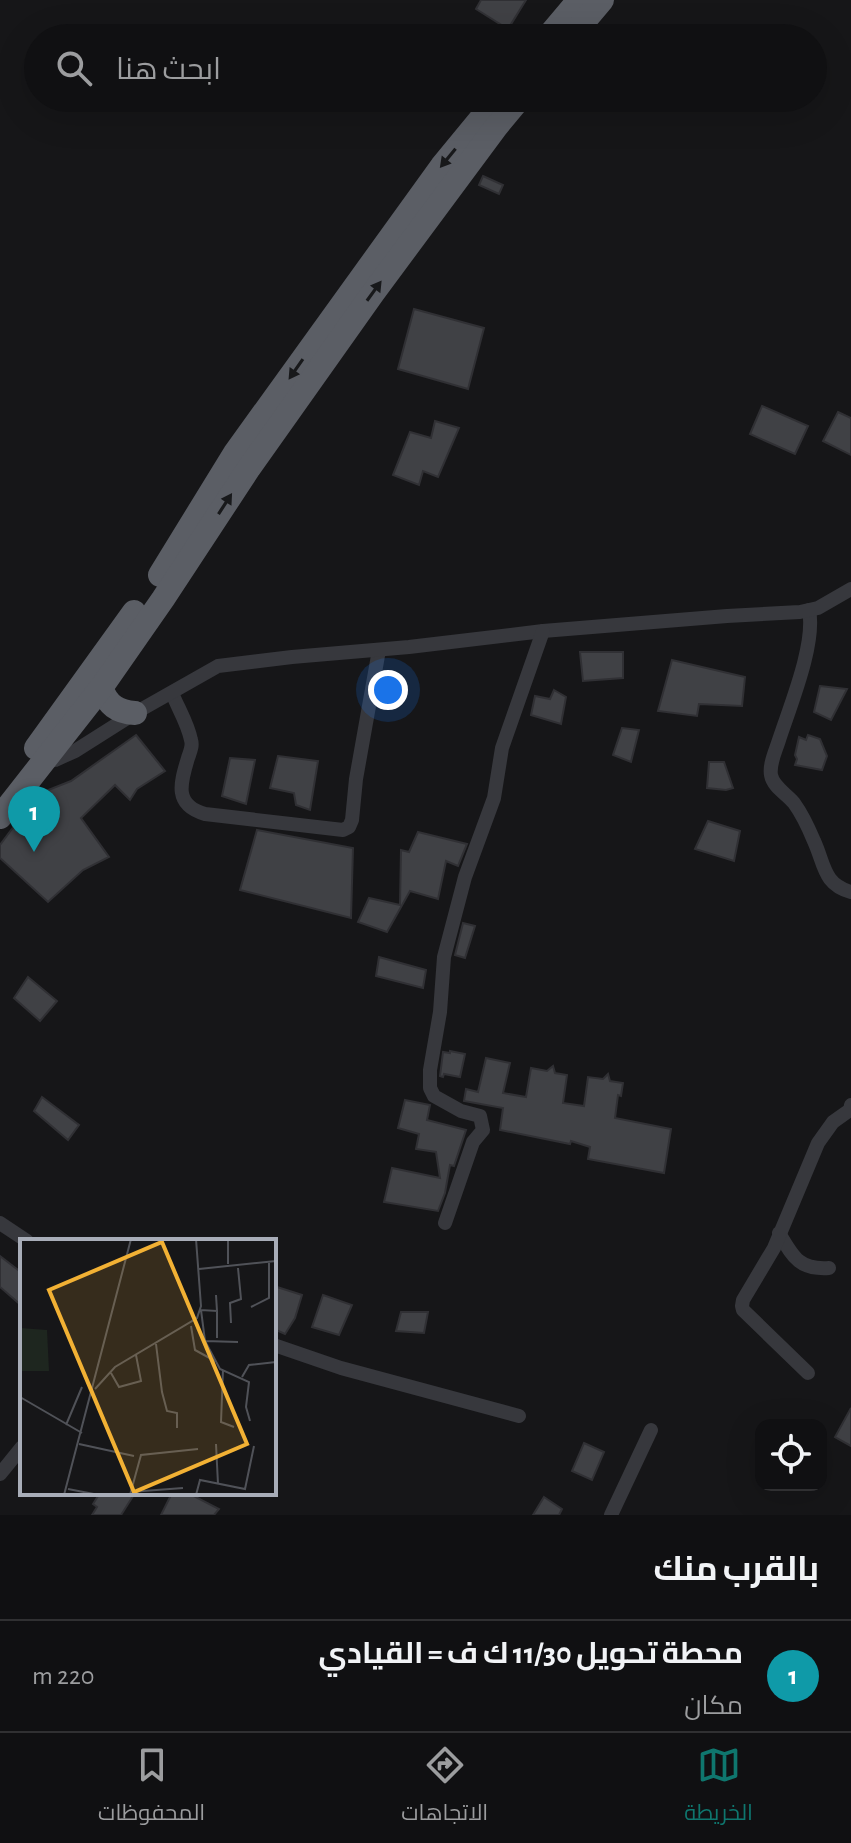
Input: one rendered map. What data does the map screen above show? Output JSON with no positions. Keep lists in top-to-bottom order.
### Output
{
  "page": {
    "search": "ابحث هنا",
    "pins": "1",
    "heading": "بالقرب منك",
    "list": [
      {
        "mark": "1",
        "name": "محطة تحويل 11/30 ك ف = القيادي",
        "note": "مكان",
        "value": "220 m"
      }
    ],
    "nav": ["الخريطة", "الاتجاهات", "المحفوظات"]
  }
}
